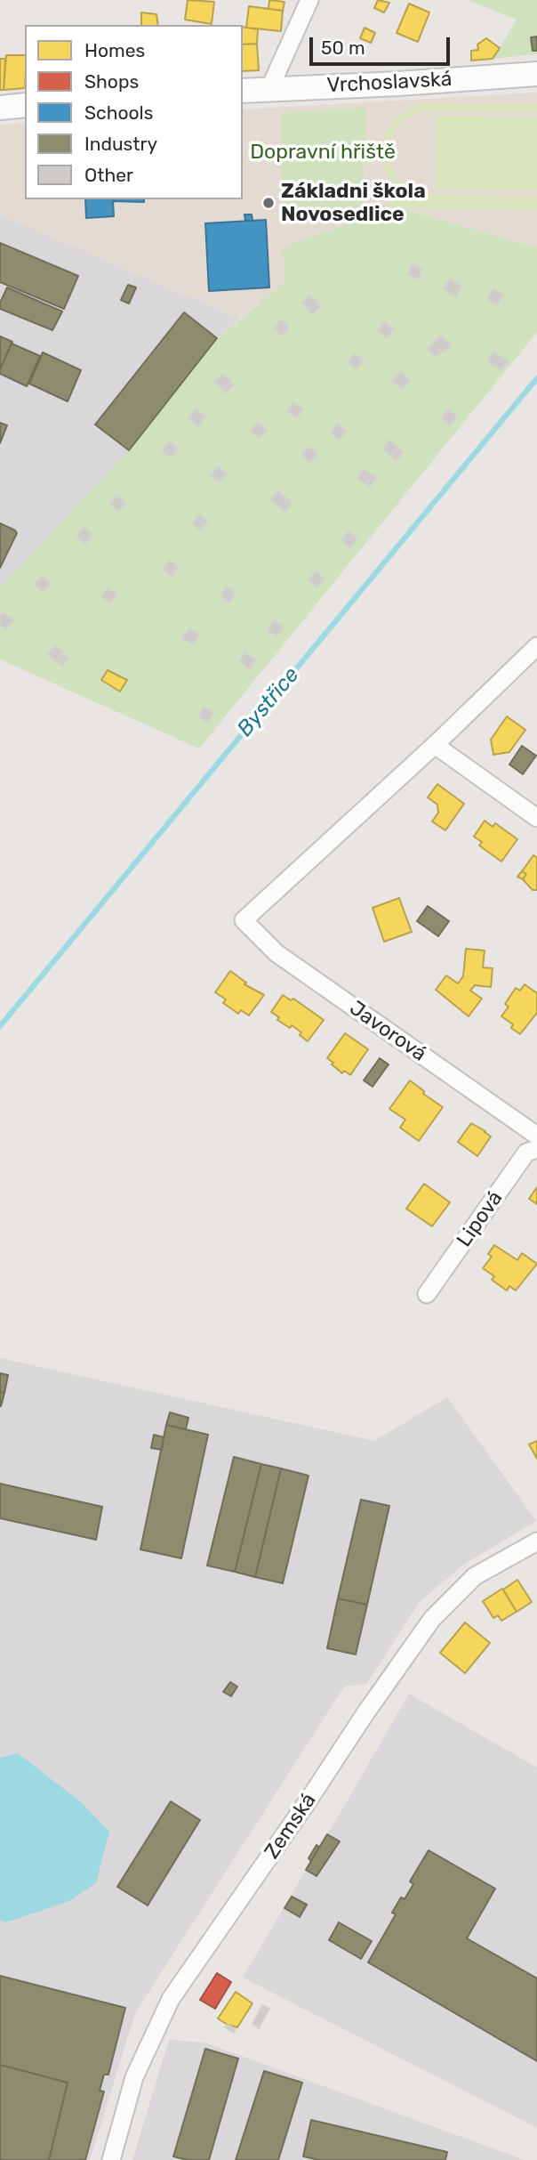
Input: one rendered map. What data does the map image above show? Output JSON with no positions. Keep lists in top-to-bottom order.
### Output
{
  "streets": {
    "street": [
      "Vrchoslavská",
      "Javorová",
      "Lipová",
      "Zemská"
    ]
  },
  "water": ["Bystřice"],
  "parks": ["Dopravní hřiště"],
  "places": ["Základni škola Novosedlice"],
  "legend": [
    "Homes",
    "Shops",
    "Schools",
    "Industry",
    "Other"
  ],
  "scale_bar": "50 m"
}
